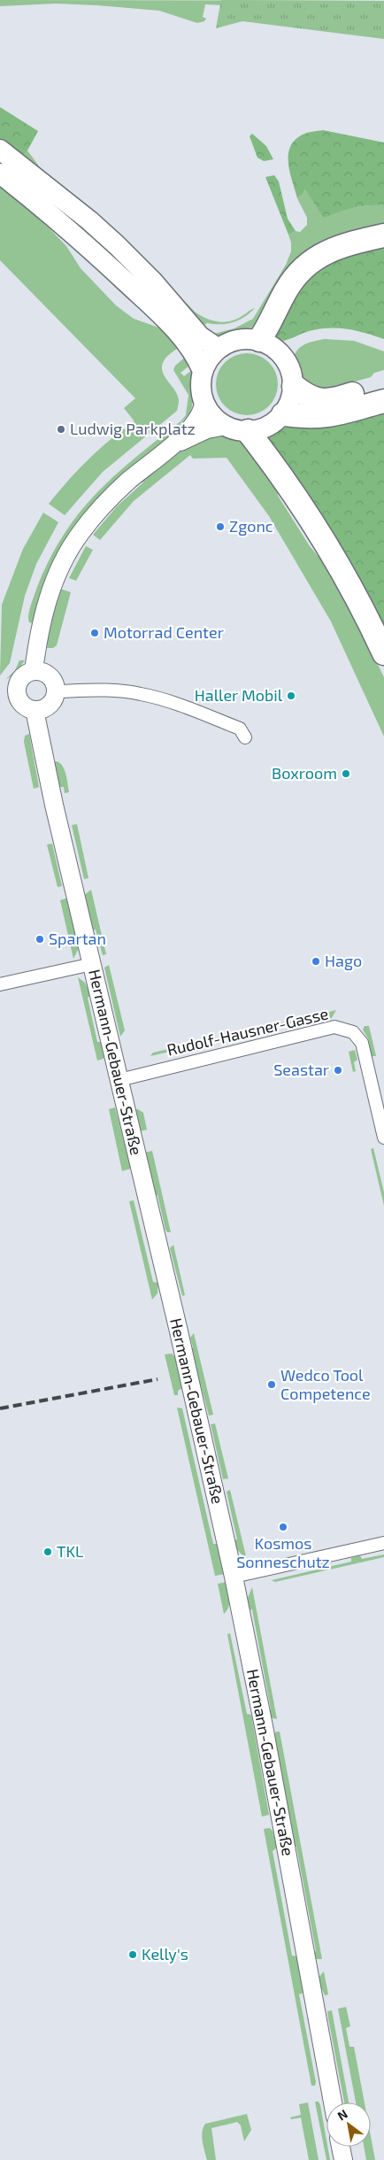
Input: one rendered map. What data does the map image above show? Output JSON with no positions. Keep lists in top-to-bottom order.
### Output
{
  "streets": {
    "street": ["Rudolf-Hausner-Gasse", "Hermann-Gebauer-Straße"]
  },
  "crossings": [
    ["Rudolf-Hausner-Gasse", "Hermann-Gebauer-Straße"]
  ],
  "places": [
    "Ludwig Parkplatz",
    "Zgonc",
    "Motorrad Center",
    "Haller Mobil",
    "Boxroom",
    "Spartan",
    "Hago",
    "Seastar",
    "Wedco Tool Competence",
    "Kosmos Sonneschutz",
    "TKL",
    "Kelly's"
  ],
  "north": "top left"
}
